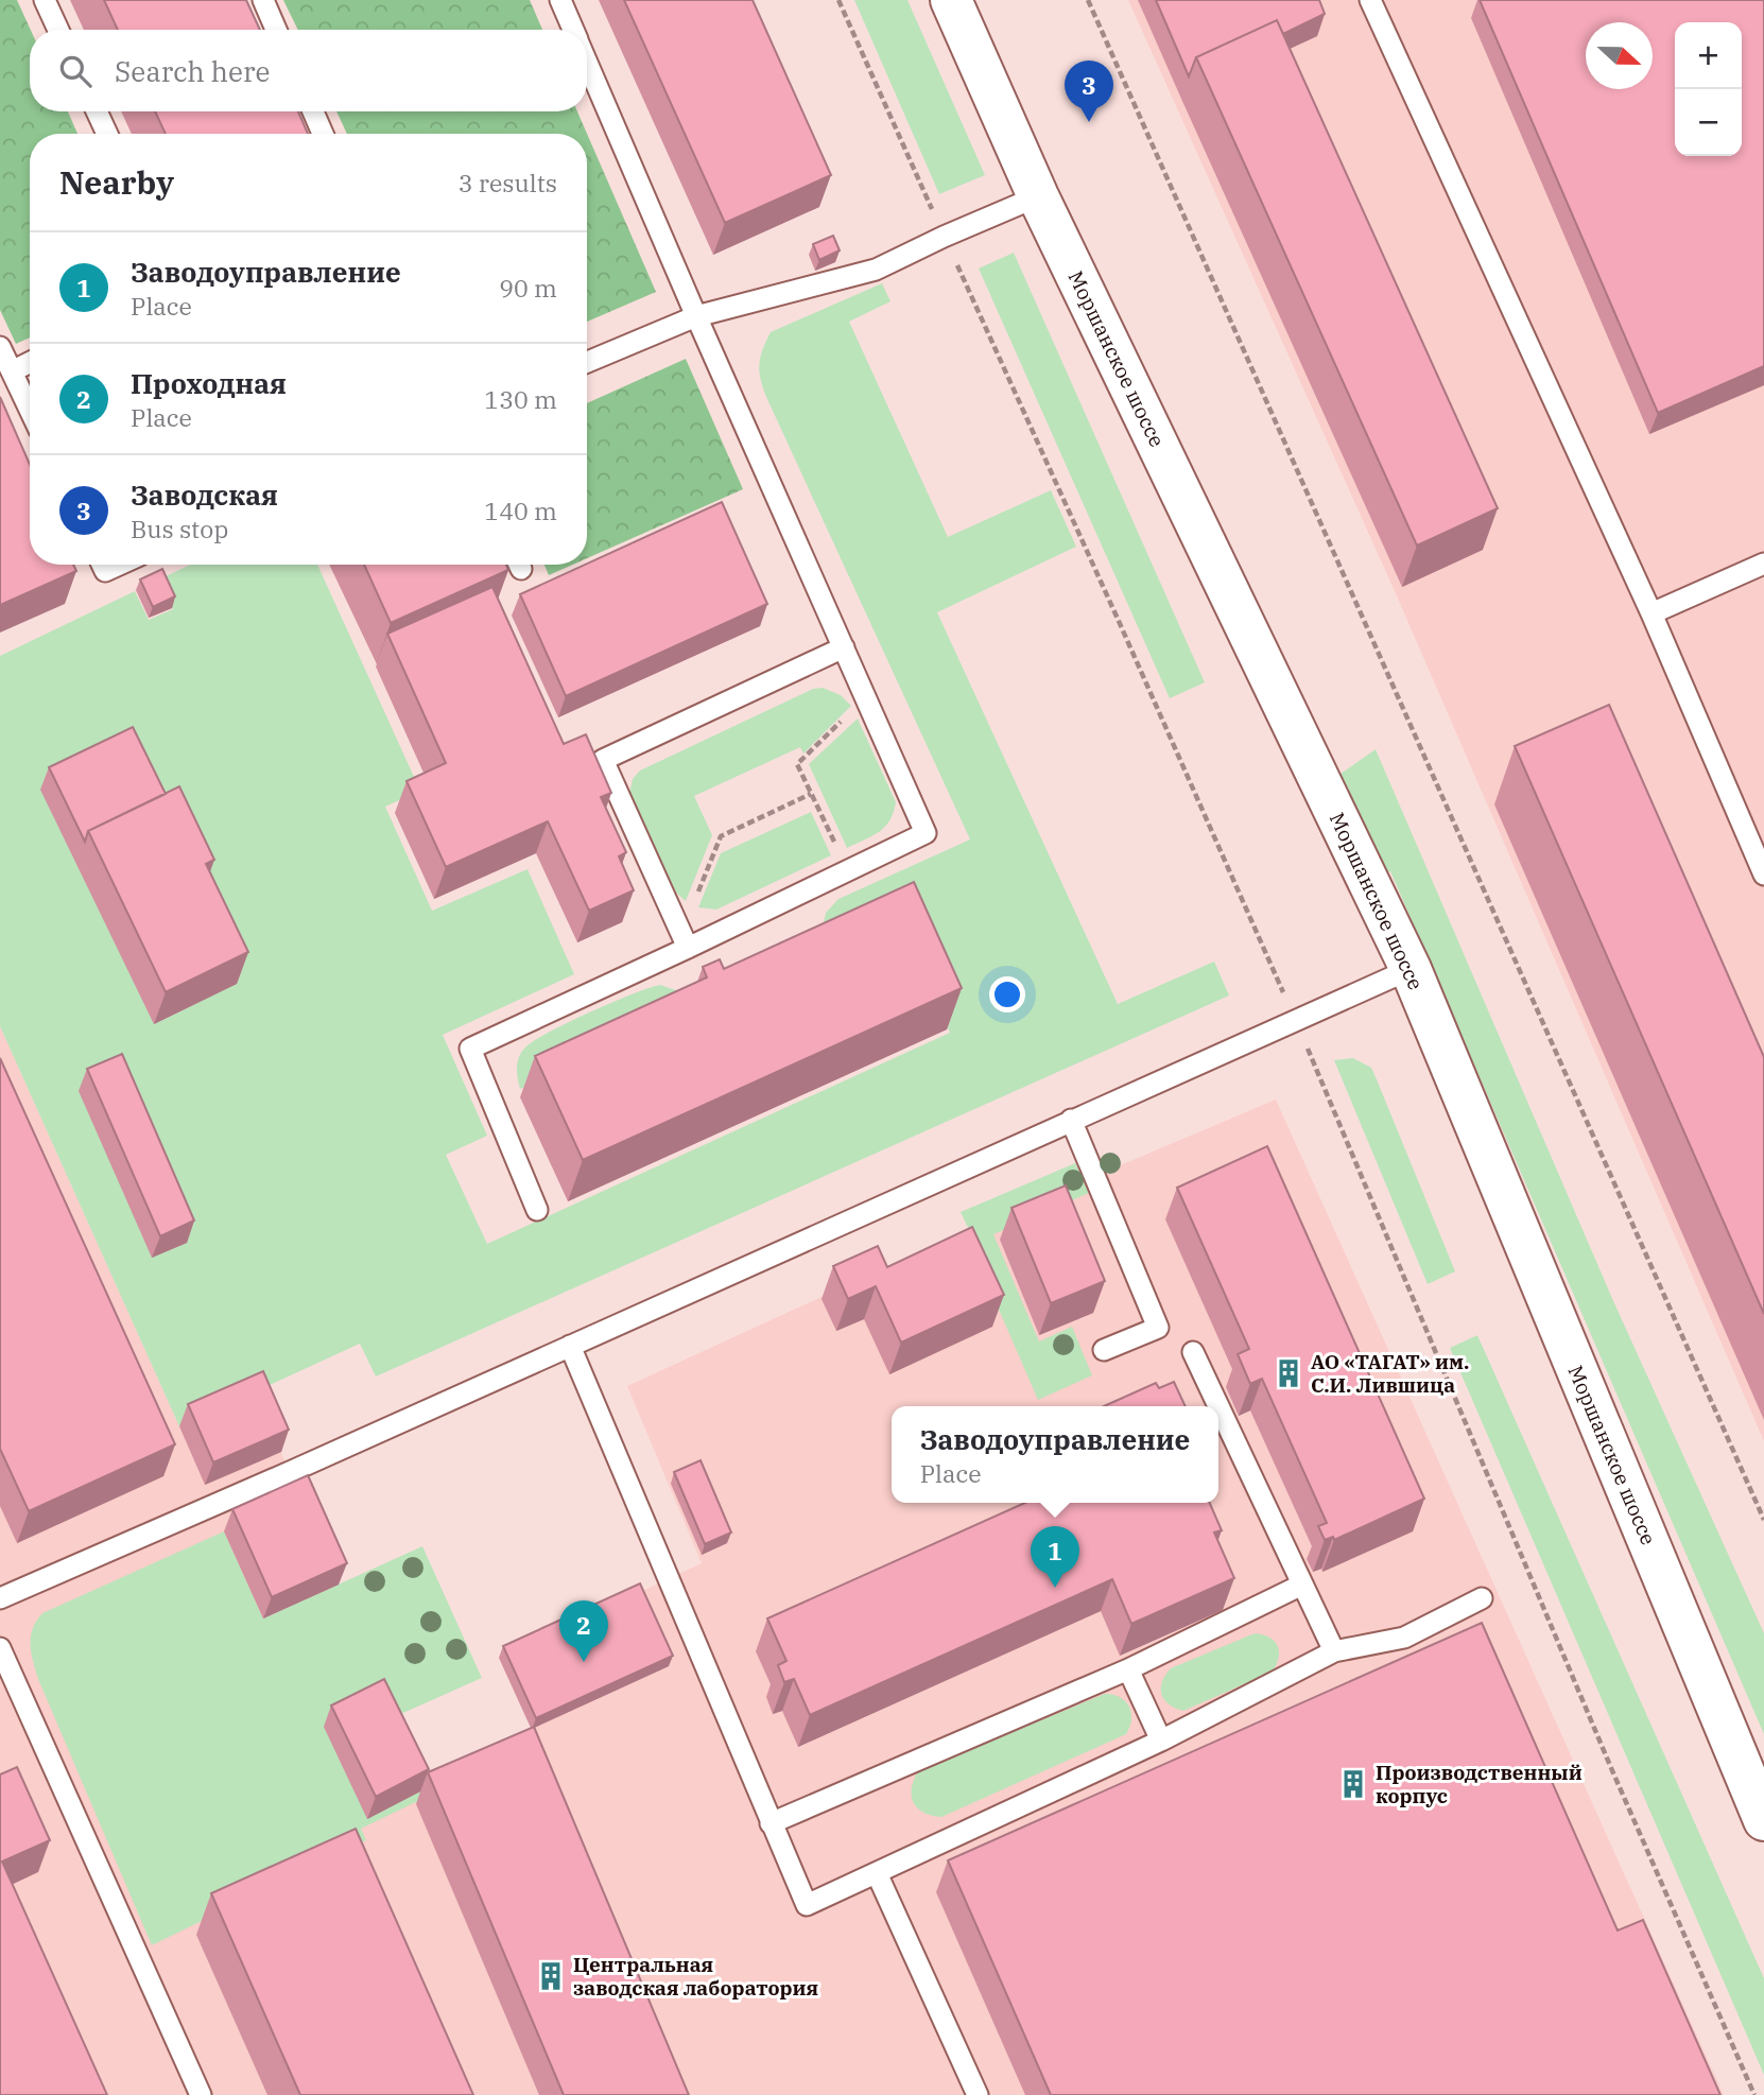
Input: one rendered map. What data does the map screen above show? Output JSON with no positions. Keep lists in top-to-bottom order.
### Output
{
  "streets": {
    "main road": ["Моршанское шоссе"]
  },
  "places": {
    "building": ["АО «ТАГАТ» им. С.И. Лившица", "Производственный корпус", "Центральная заводская лаборатория"]
  },
  "north": "right",
  "page": {
    "map_buttons": ["+", "−"],
    "search": "Search here",
    "pins": ["3", "1", "2"],
    "heading": ["Nearby", "3 results"],
    "list": [
      {
        "mark": "1",
        "name": "Заводоуправление",
        "note": "Place",
        "value": "90 m"
      },
      {
        "mark": "2",
        "name": "Проходная",
        "note": "Place",
        "value": "130 m"
      },
      {
        "mark": "3",
        "name": "Заводская",
        "note": "Bus stop",
        "value": "140 m"
      }
    ],
    "popup": ["Заводоуправление", "Place"]
  }
}
